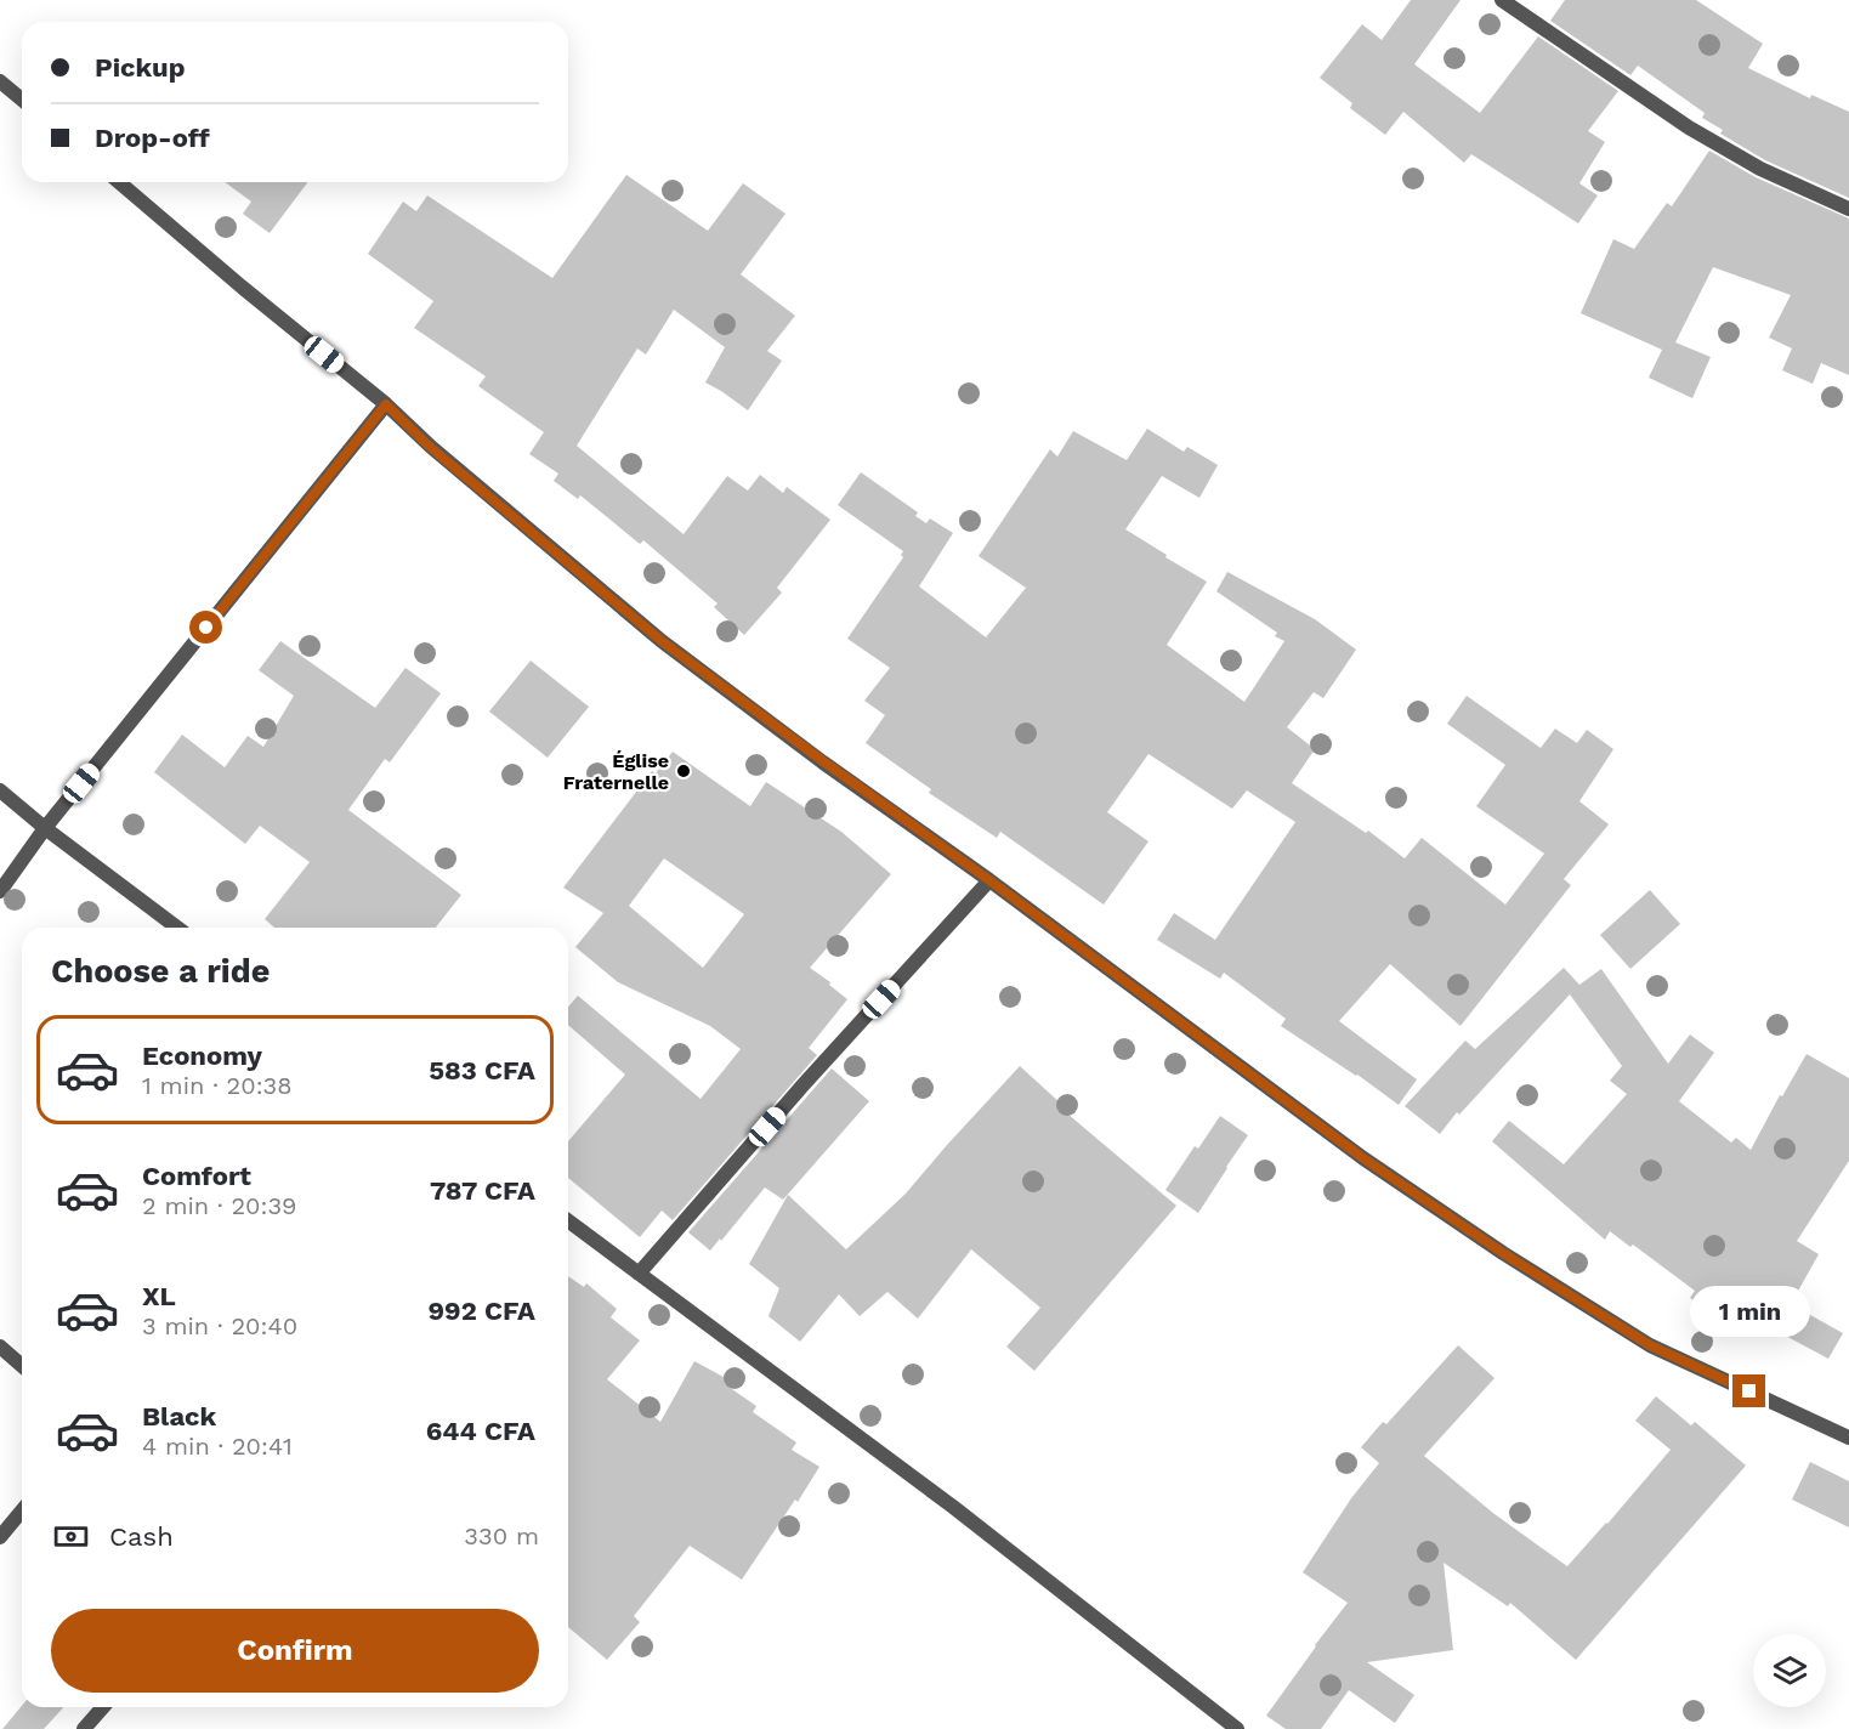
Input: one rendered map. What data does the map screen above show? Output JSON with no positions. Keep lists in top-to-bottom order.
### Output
{
  "places": ["Église Fraternelle"],
  "page": {
    "banner": ["Pickup", "Drop-off"],
    "heading": "Choose a ride",
    "list": [
      {
        "name": "Economy",
        "note": "1 min · 20:38",
        "value": "583 CFA"
      },
      {
        "name": "Comfort",
        "note": "2 min · 20:39",
        "value": "787 CFA"
      },
      {
        "name": "XL",
        "note": "3 min · 20:40",
        "value": "992 CFA"
      },
      {
        "name": "Black",
        "note": "4 min · 20:41",
        "value": "644 CFA"
      }
    ],
    "bubble": "1 min",
    "pay": ["Cash", "330 m"],
    "buttons": "Confirm"
  }
}
